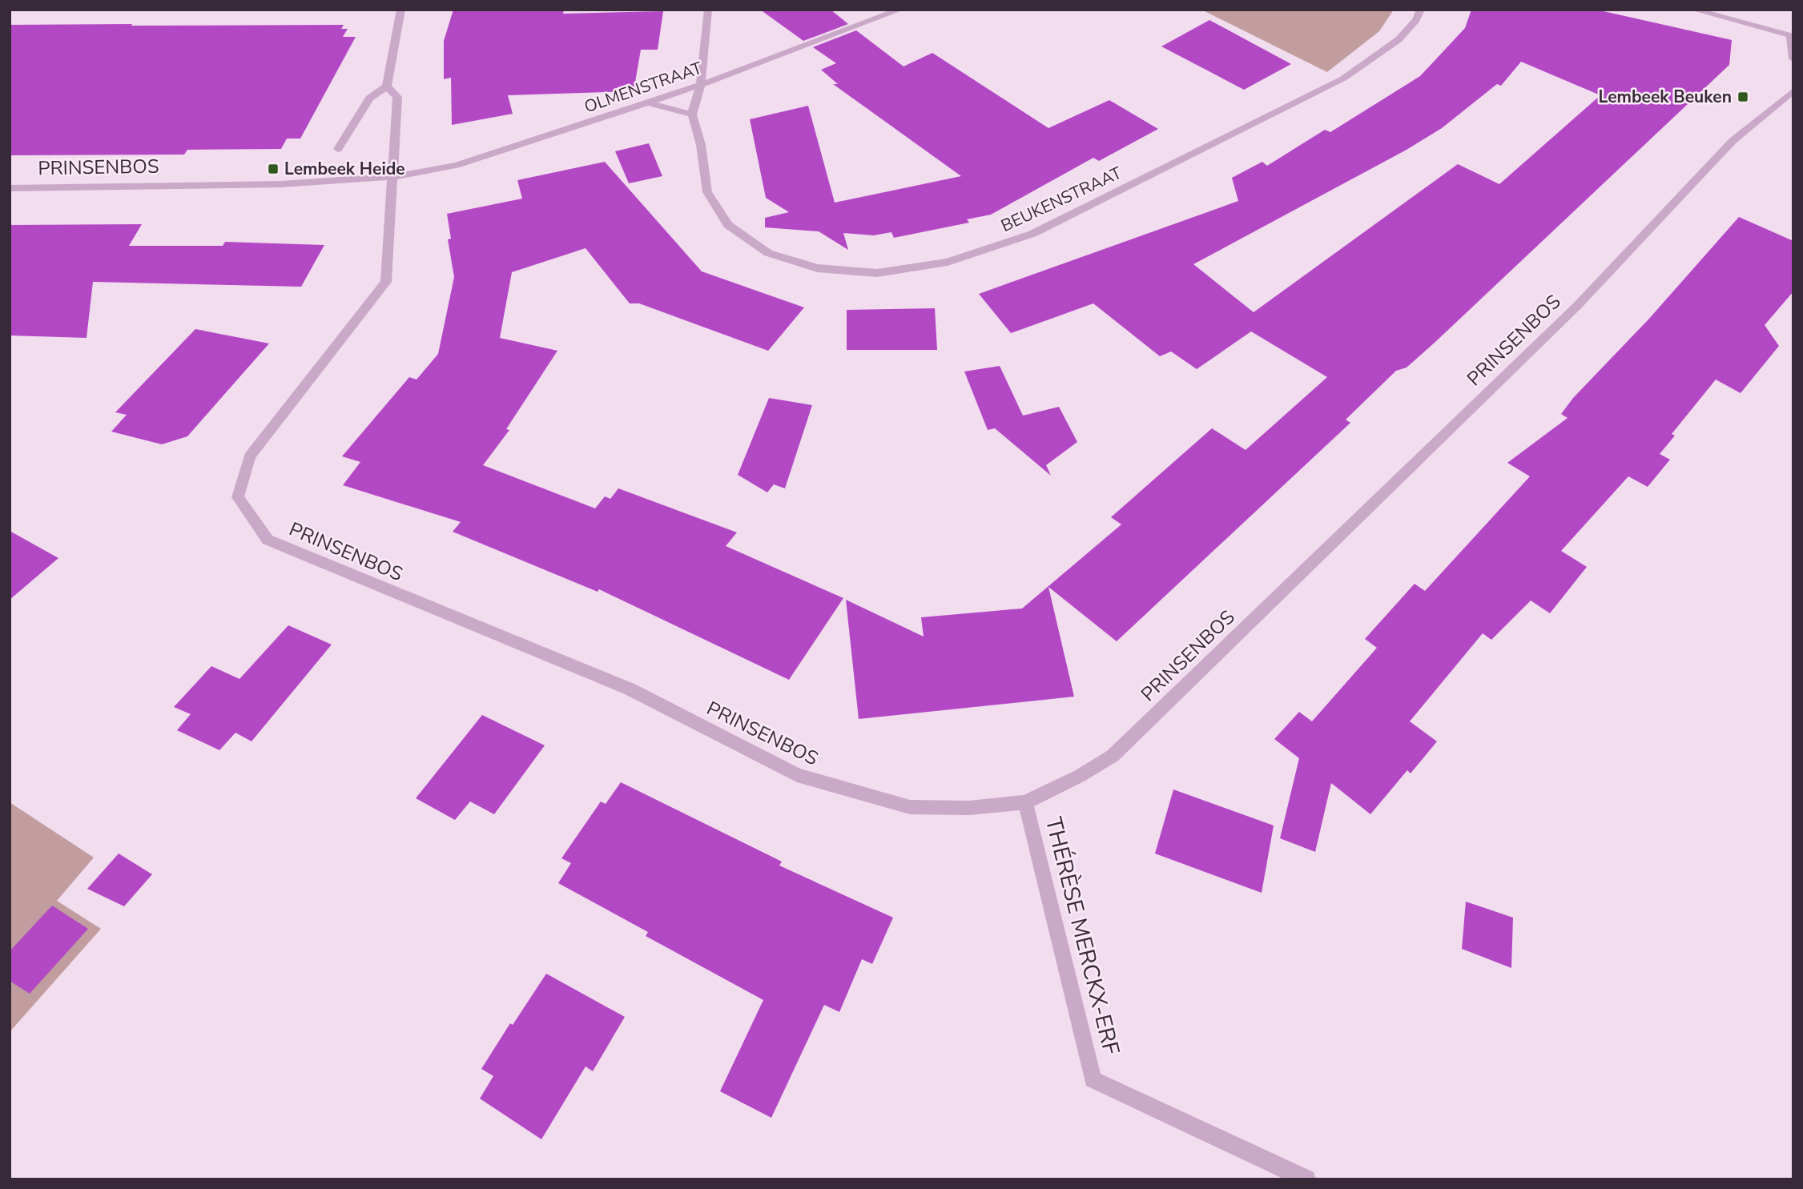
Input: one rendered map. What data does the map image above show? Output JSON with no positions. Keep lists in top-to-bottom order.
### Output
{
  "streets": {
    "street": [
      "OLMENSTRAAT",
      "PRINSENBOS",
      "BEUKENSTRAAT",
      "THÉRÈSE MERCKX-ERF"
    ]
  },
  "crossings": [
    ["OLMENSTRAAT", "PRINSENBOS"],
    ["PRINSENBOS", "THÉRÈSE MERCKX-ERF"]
  ],
  "places": {
    "transit": ["Lembeek Beuken", "Lembeek Heide"]
  }
}
